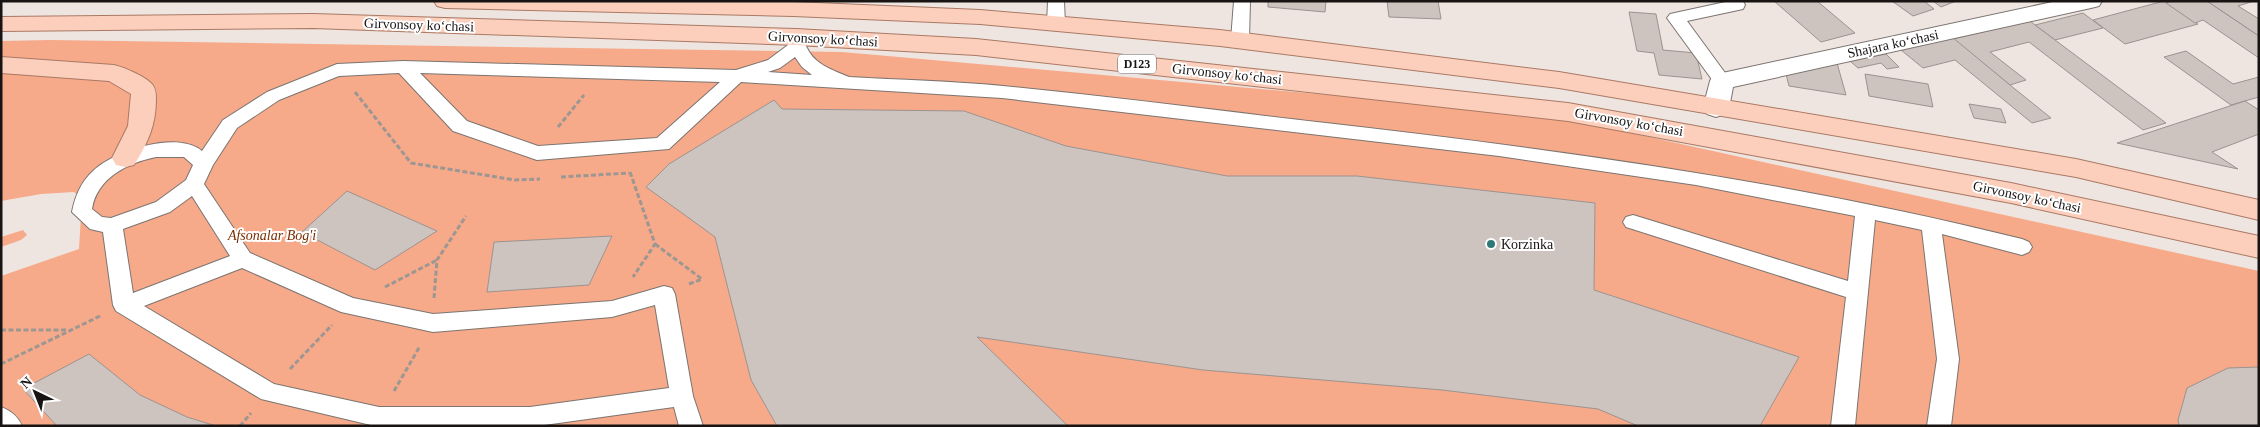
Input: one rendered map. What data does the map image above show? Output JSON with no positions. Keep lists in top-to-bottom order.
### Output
{
  "streets": {
    "main road": ["Girvonsoy koʻchasi", "D123"],
    "street": ["Shajara koʻchasi"]
  },
  "parks": ["Afsonalar Bog'i"],
  "places": ["Korzinka"],
  "north": "top left"
}
